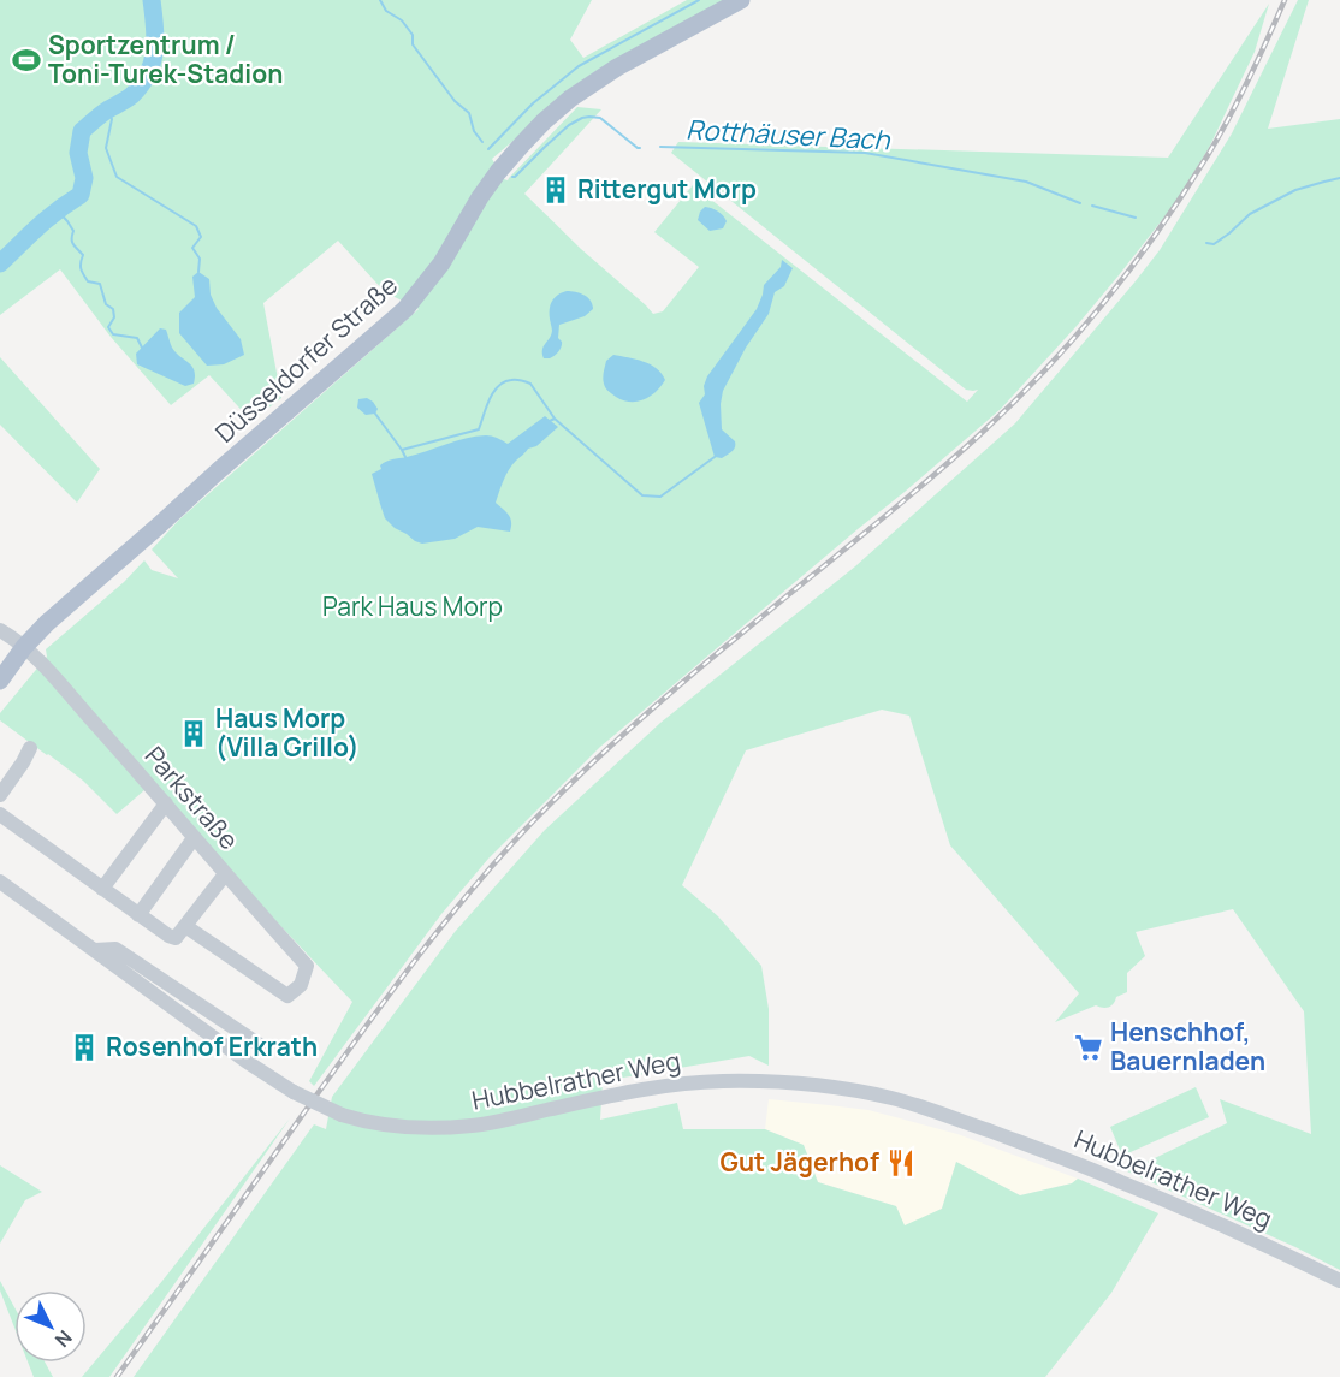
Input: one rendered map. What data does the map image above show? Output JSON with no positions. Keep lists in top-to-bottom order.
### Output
{
  "streets": {
    "main road": ["Düsseldorfer Straße"],
    "street": ["Parkstraße", "Hubbelrather Weg"]
  },
  "crossings": [
    ["Düsseldorfer Straße", "Parkstraße"]
  ],
  "water": ["Rotthäuser Bach"],
  "parks": ["Park Haus Morp"],
  "places": {
    "sports": ["Sportzentrum / Toni-Turek-Stadion"],
    "building": ["Rittergut Morp", "Haus Morp (Villa Grillo)", "Rosenhof Erkrath"],
    "supermarket": ["Henschhof, Bauernladen"],
    "restaurant": ["Gut Jägerhof"]
  },
  "north": "bottom right"
}
